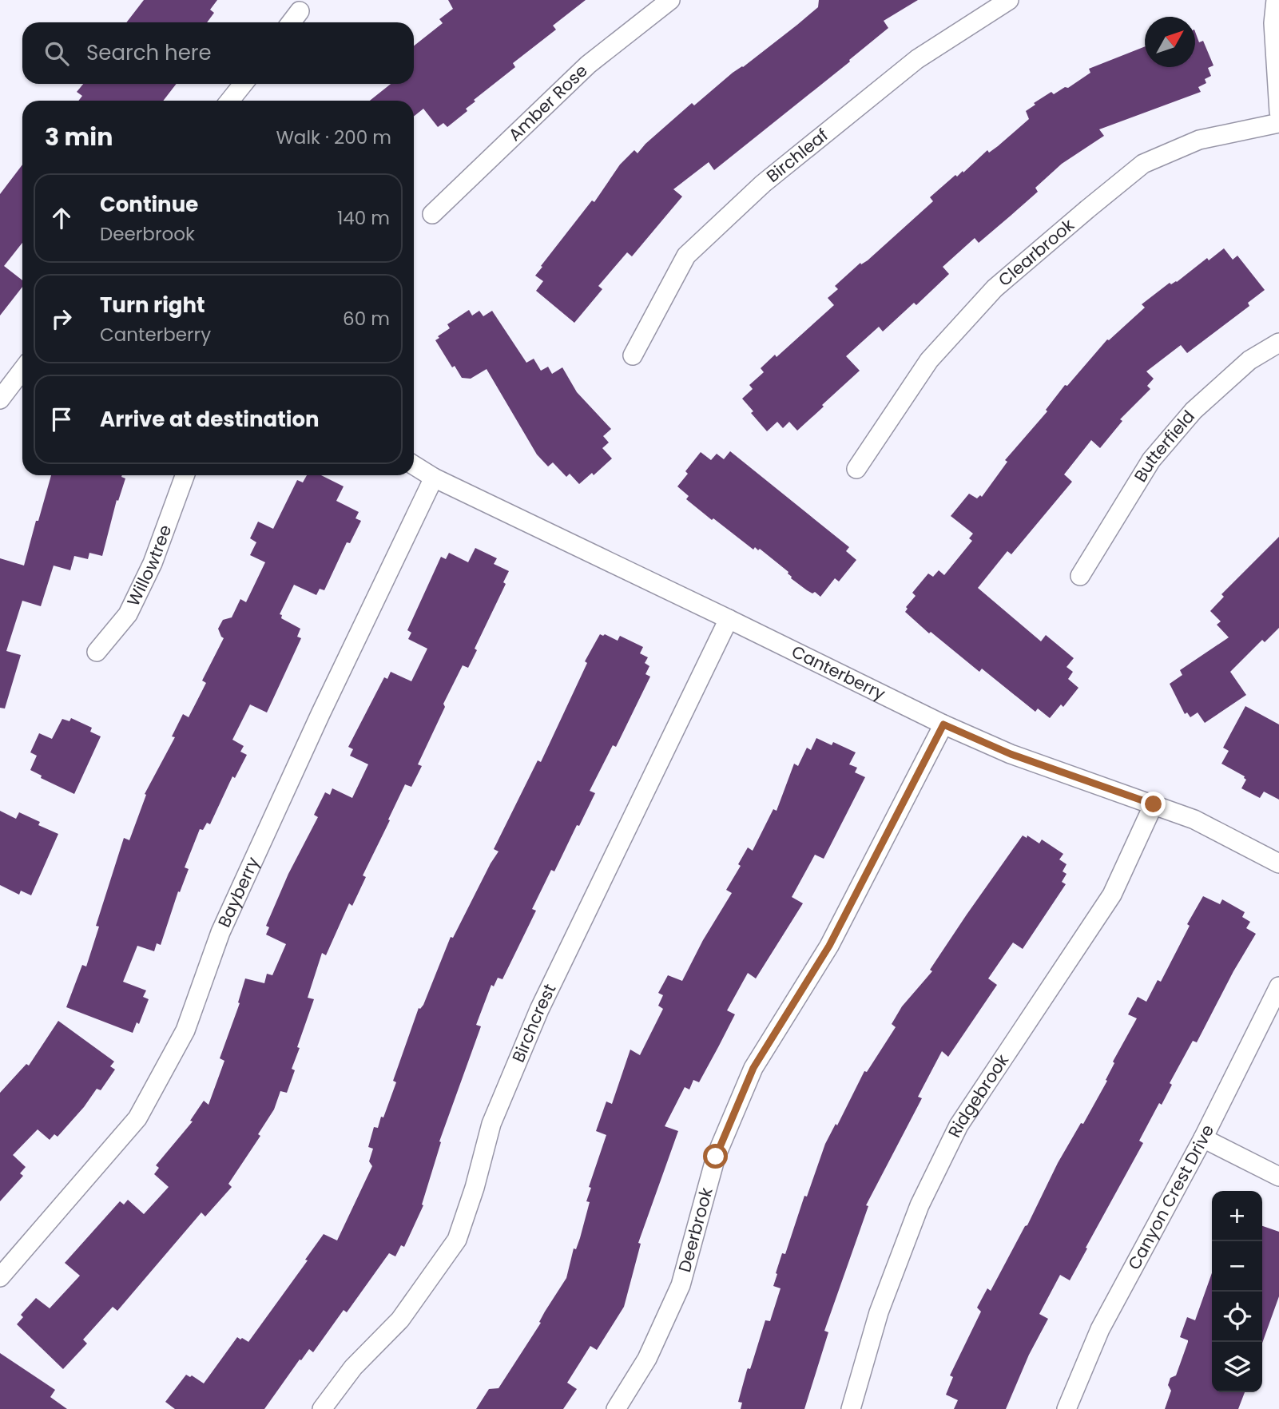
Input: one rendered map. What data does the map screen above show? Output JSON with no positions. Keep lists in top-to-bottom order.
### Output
{
  "streets": {
    "street": [
      "Amber Rose",
      "Birchleaf",
      "Clearbrook",
      "Butterfield",
      "Willowtree",
      "Canterberry",
      "Bayberry",
      "Birchcrest",
      "Ridgebrook",
      "Canyon Crest Drive",
      "Deerbrook"
    ]
  },
  "crossings": [
    ["Canterberry", "Bayberry"],
    ["Canterberry", "Birchcrest"],
    ["Canterberry", "Ridgebrook"],
    ["Canterberry", "Deerbrook"]
  ],
  "north": "top right",
  "page": {
    "search": "Search here",
    "heading": ["3 min", "Walk · 200 m"],
    "list": [
      ["Continue", "Deerbrook", "140 m"],
      ["Turn right", "Canterberry", "60 m"],
      "Arrive at destination"
    ],
    "map_buttons": ["+", "−"]
  }
}
